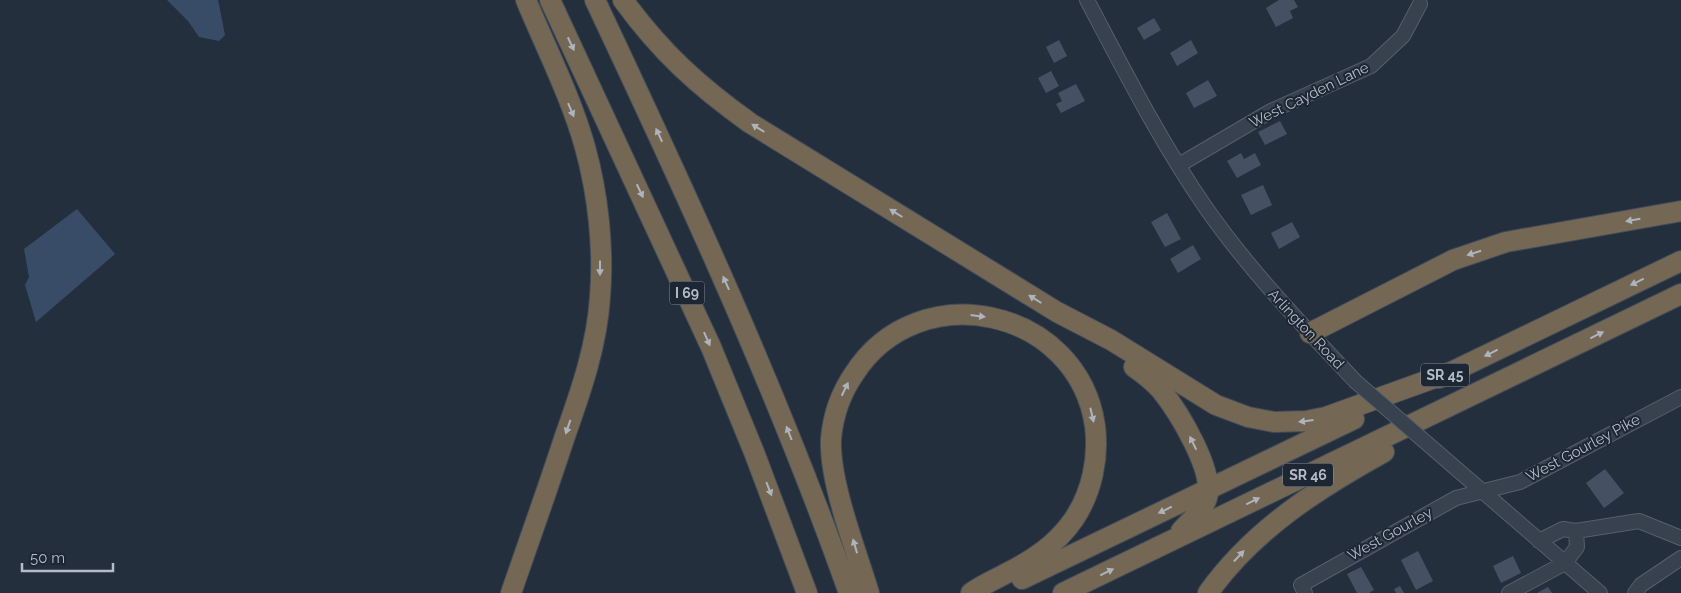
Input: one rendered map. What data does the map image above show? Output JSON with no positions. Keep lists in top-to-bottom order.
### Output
{
  "streets": {
    "highway": ["I 69", "SR 45", "SR 46"],
    "street": [
      "West Cayden Lane",
      "Arlington Road",
      "West Gourley Pike",
      "West Gourley"
    ]
  },
  "crossings": [
    ["West Cayden Lane", "Arlington Road"],
    ["Arlington Road", "West Gourley Pike"],
    ["Arlington Road", "West Gourley"],
    ["SR 45", "SR 46"],
    ["West Gourley Pike", "West Gourley"]
  ],
  "scale_bar": "50 m"
}
